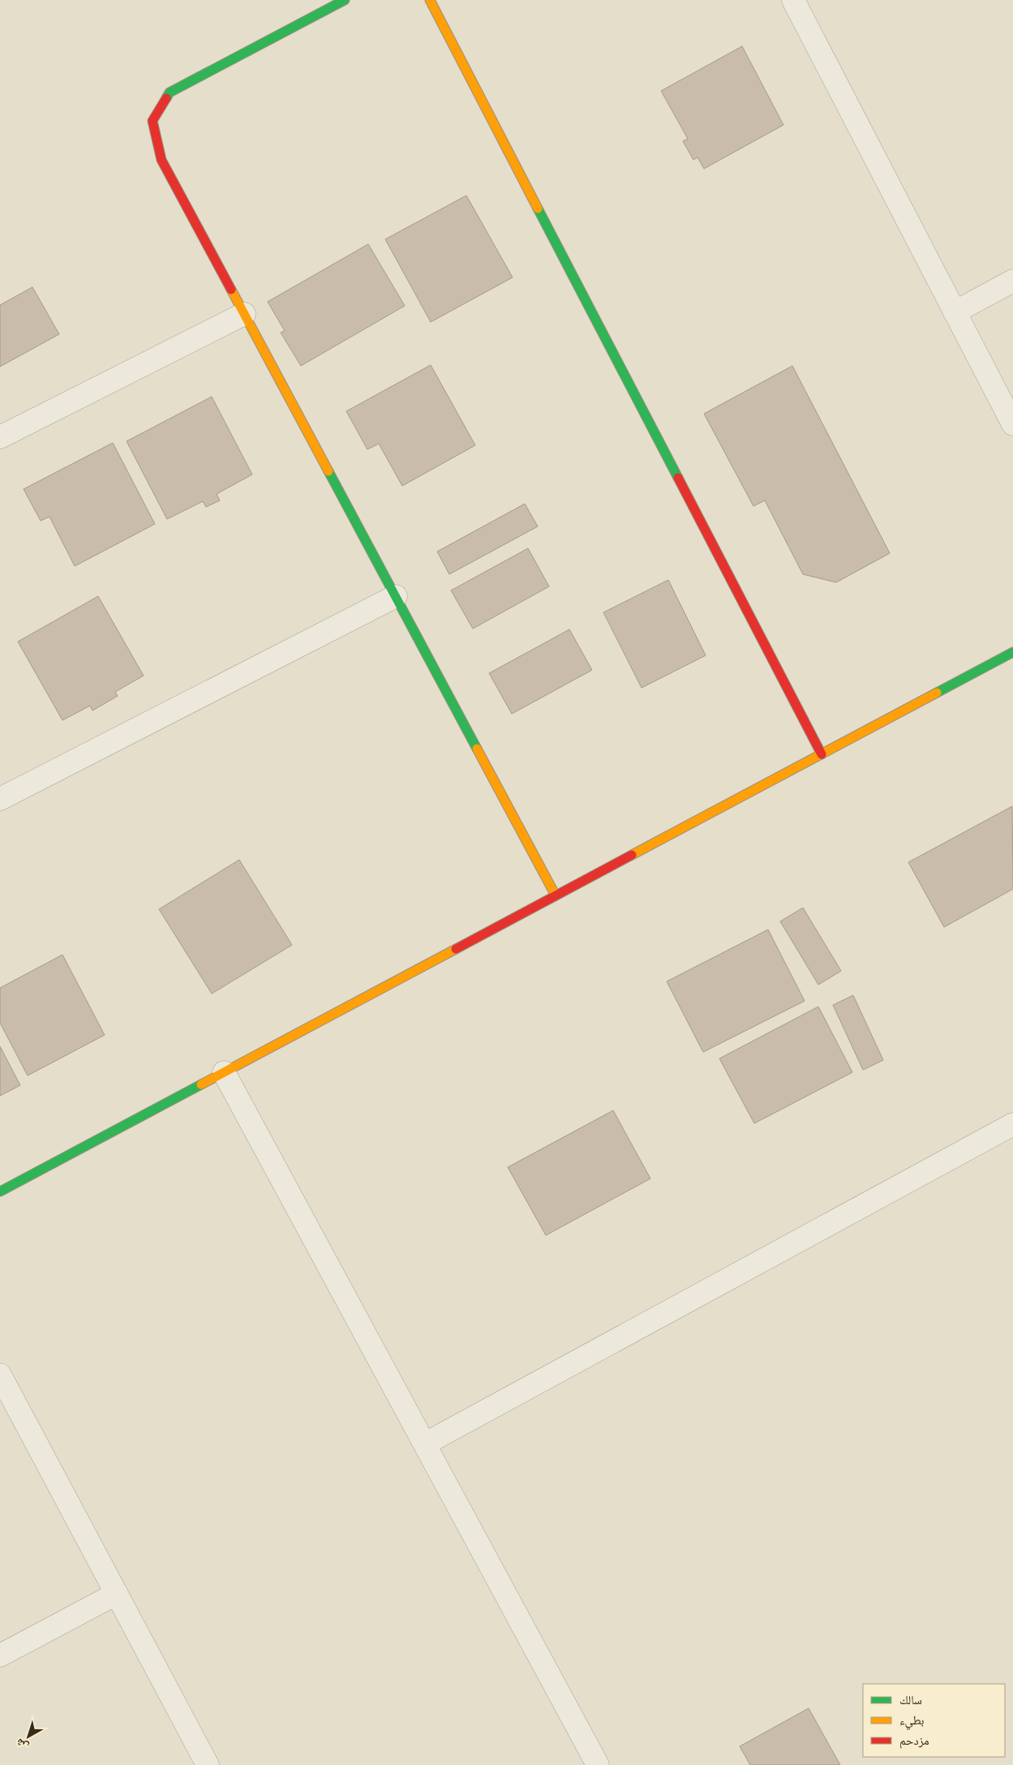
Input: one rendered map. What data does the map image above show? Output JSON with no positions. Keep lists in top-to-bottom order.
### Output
{
  "legend": ["سالك", "بطيء", "مزدحم"],
  "north": "bottom left"
}
